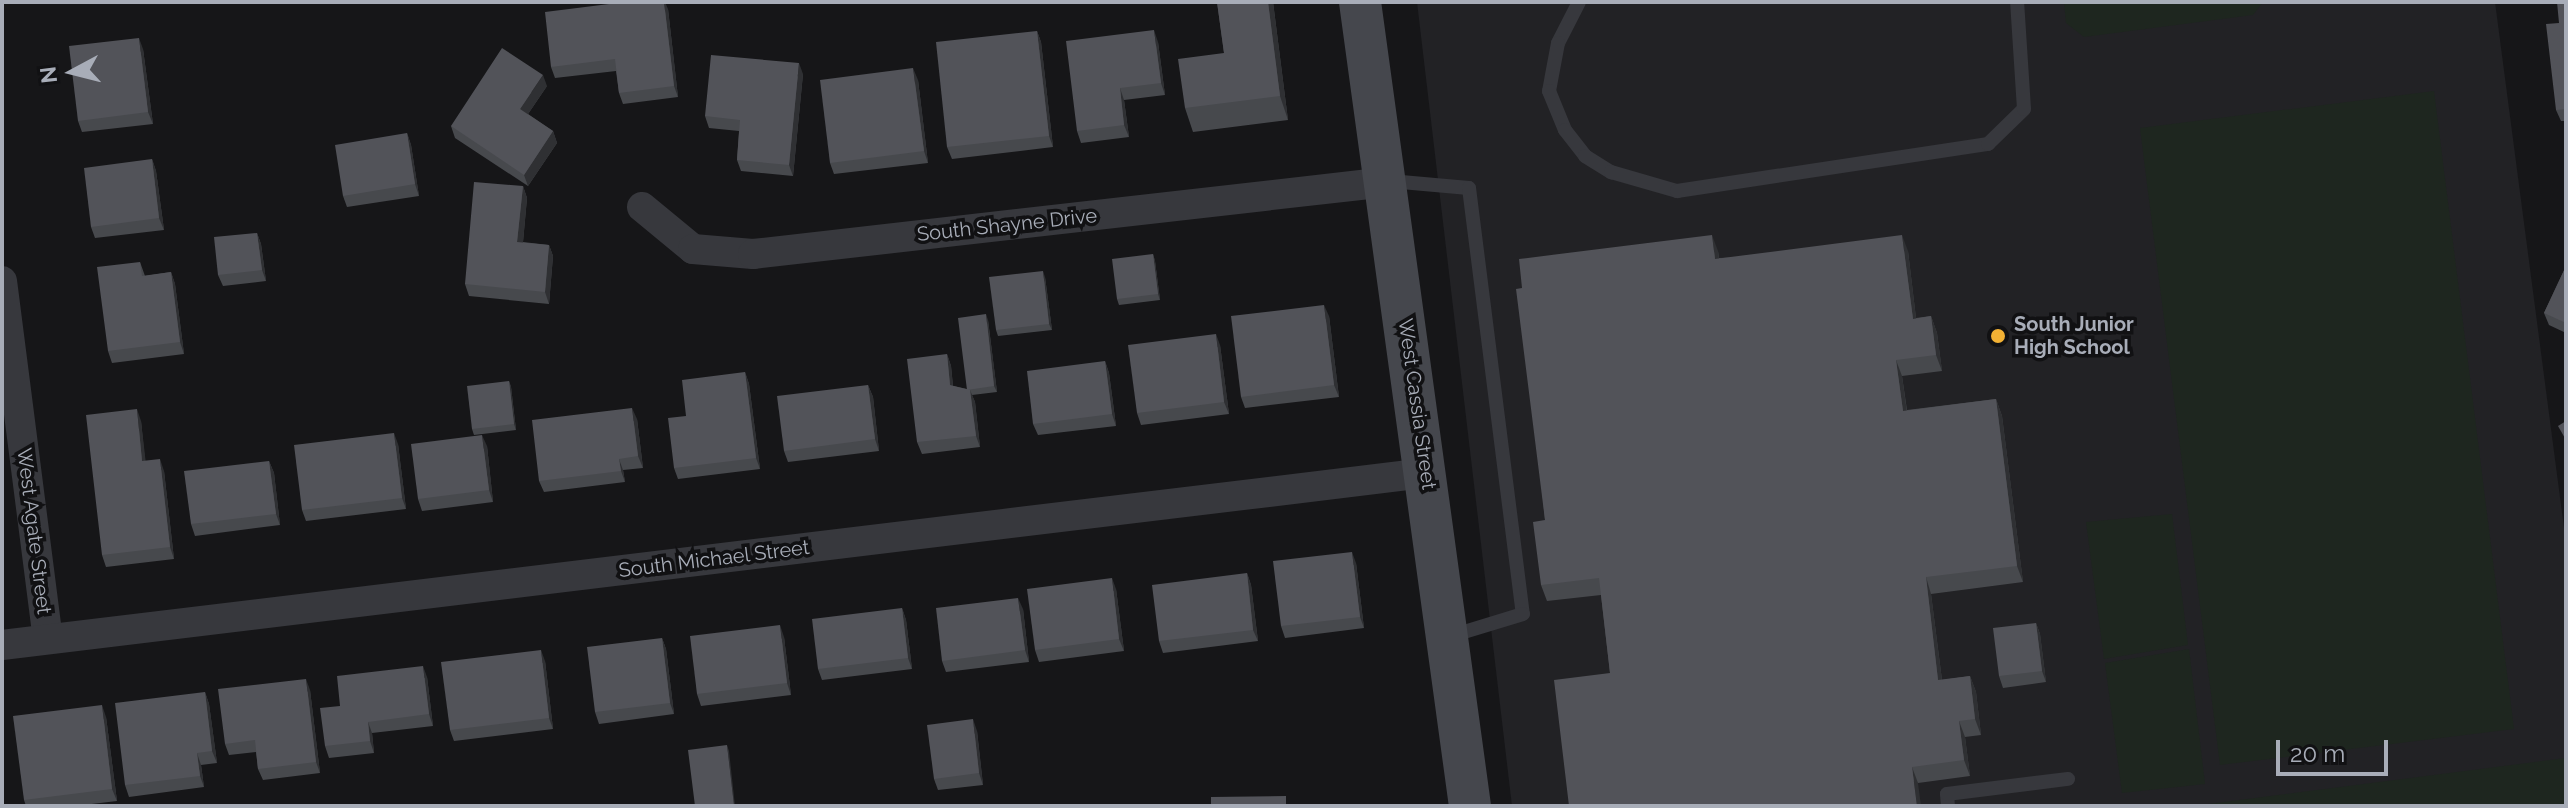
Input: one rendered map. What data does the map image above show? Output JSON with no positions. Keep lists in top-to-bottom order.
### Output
{
  "streets": {
    "street": [
      "South Shayne Drive",
      "West Cassia Street",
      "West Agate Street",
      "South Michael Street"
    ]
  },
  "crossings": [
    ["South Shayne Drive", "West Cassia Street"],
    ["West Cassia Street", "South Michael Street"],
    ["West Agate Street", "South Michael Street"]
  ],
  "places": ["South Junior High School"],
  "scale_bar": "20 m",
  "north": "left"
}
